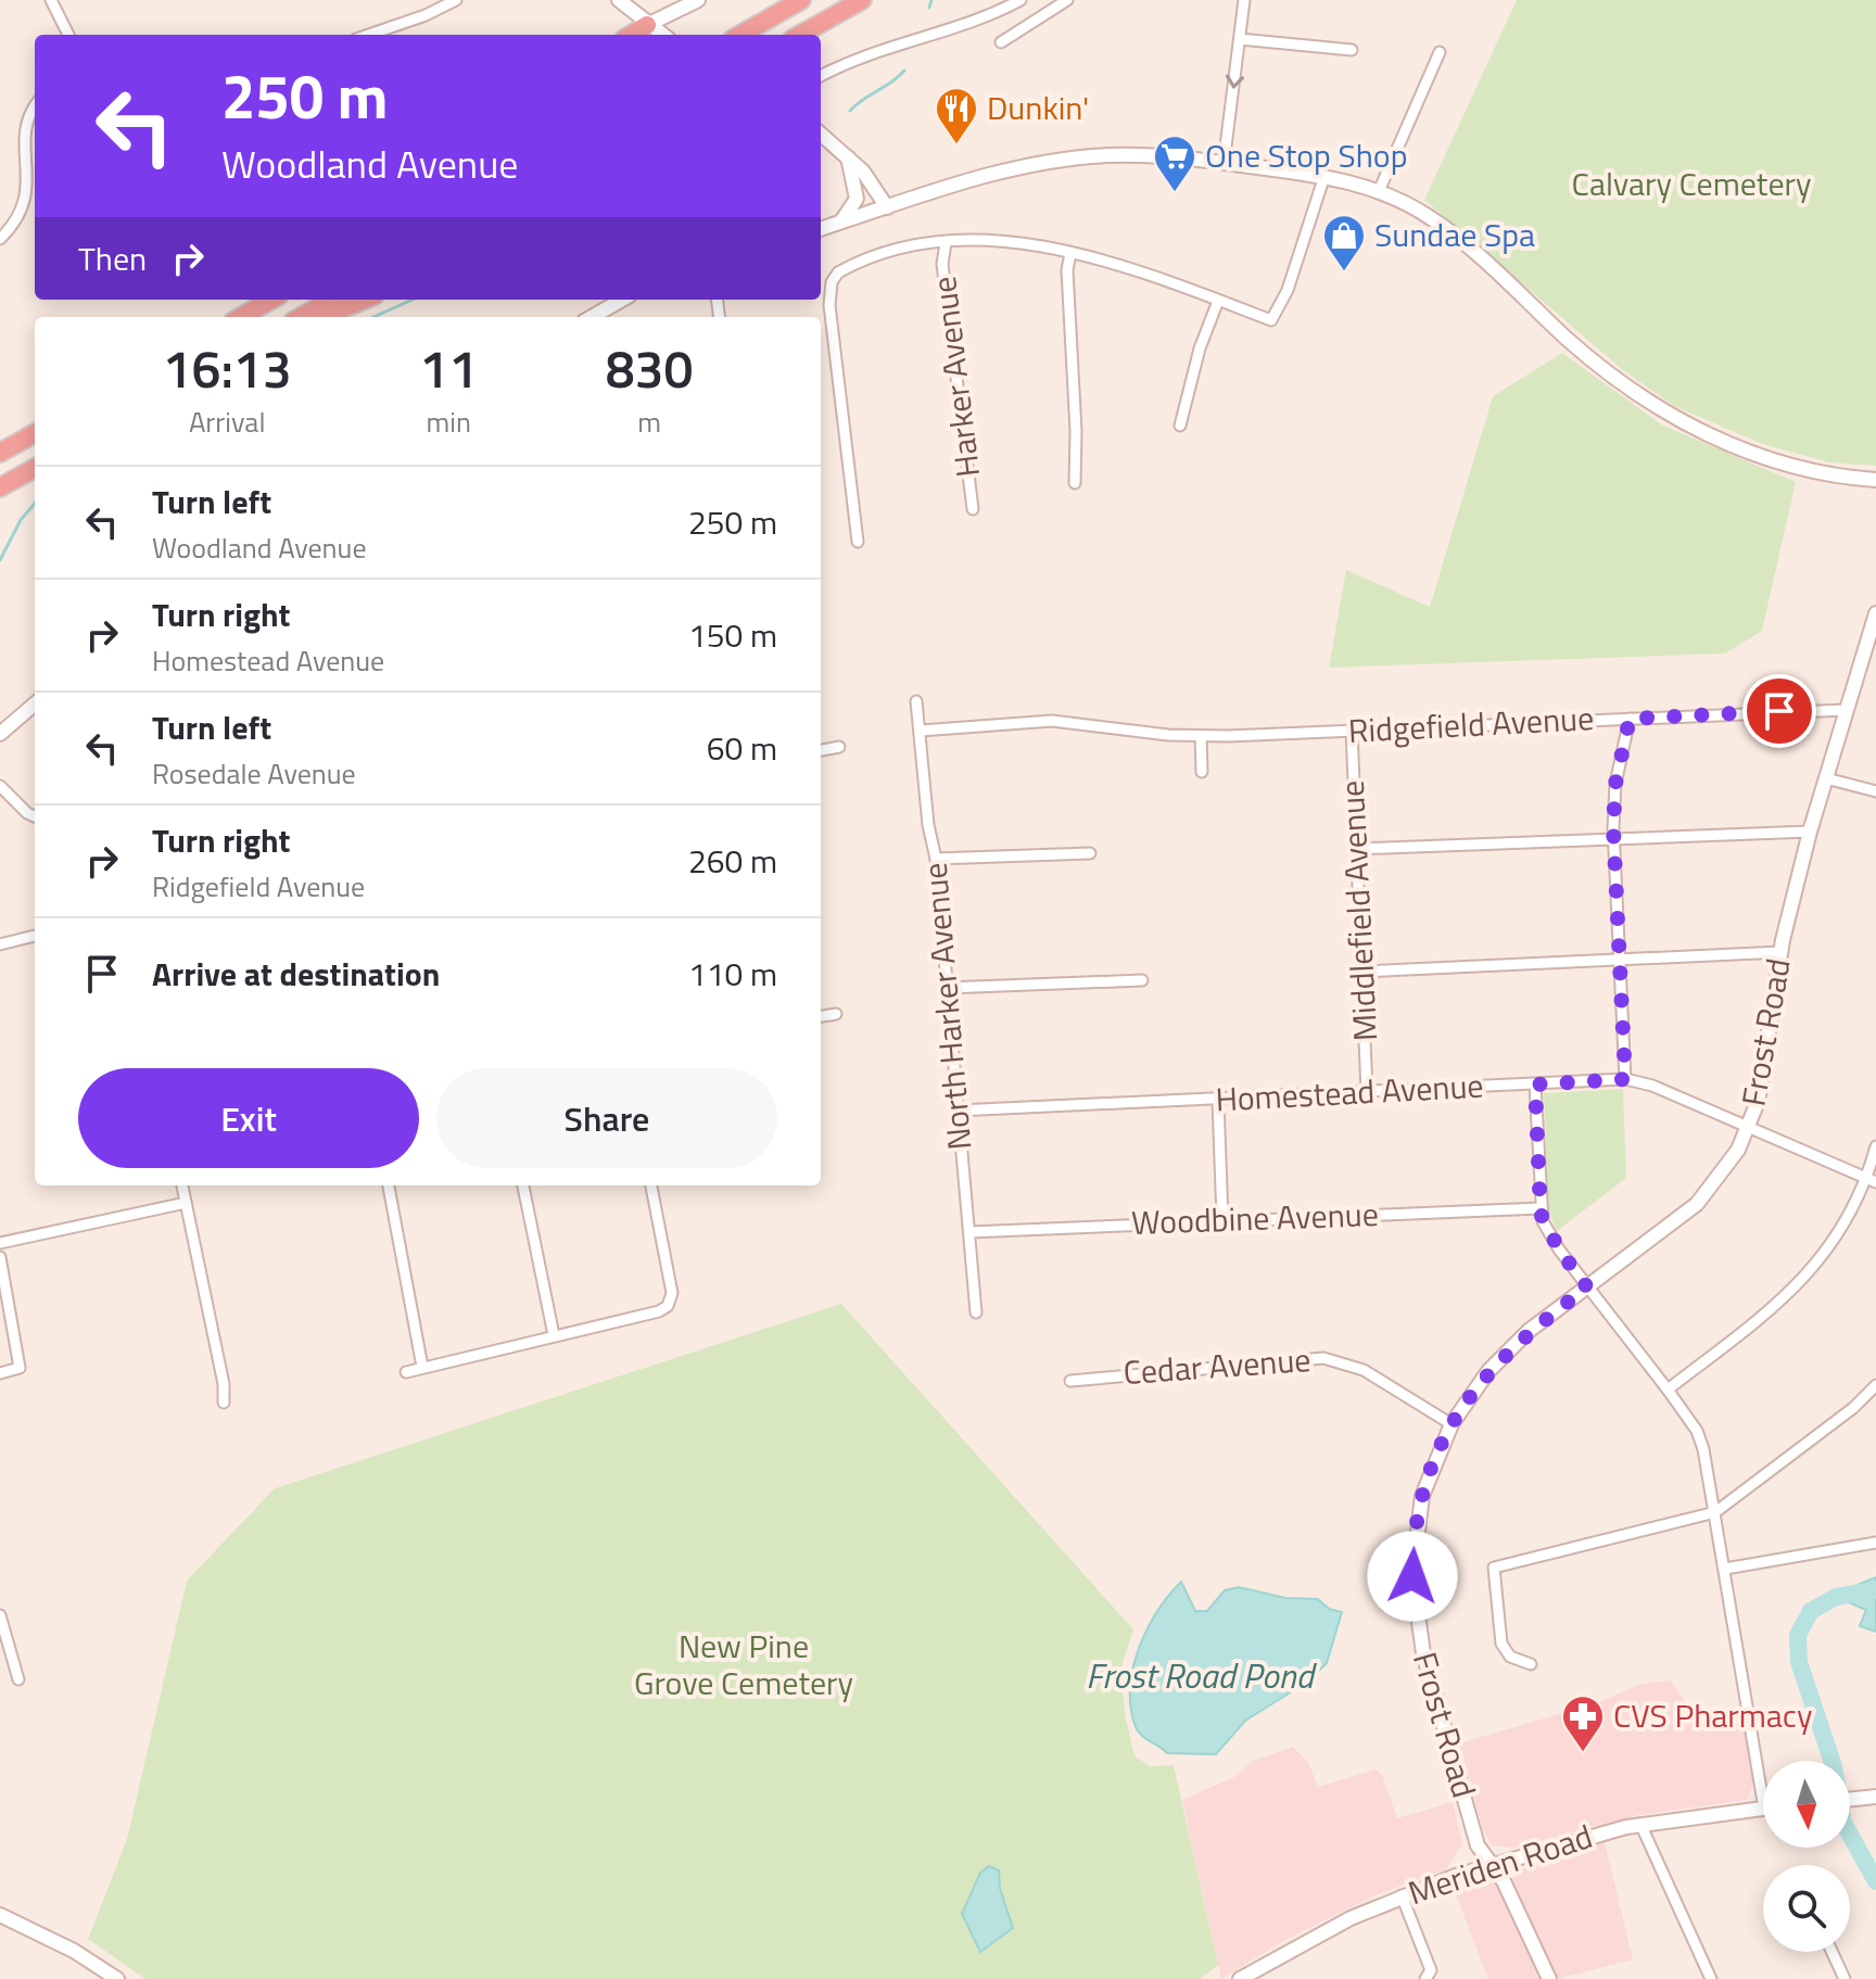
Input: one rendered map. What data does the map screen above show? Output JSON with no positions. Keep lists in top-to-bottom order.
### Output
{
  "streets": {
    "main road": ["Frost Road", "Meriden Road"],
    "street": [
      "Harker Avenue",
      "Ridgefield Avenue",
      "Middlefield Avenue",
      "North Harker Avenue",
      "Homestead Avenue",
      "Woodbine Avenue",
      "Cedar Avenue"
    ]
  },
  "crossings": [
    ["Ridgefield Avenue", "Middlefield Avenue"],
    ["Ridgefield Avenue", "North Harker Avenue"],
    ["Ridgefield Avenue", "Frost Road"],
    ["Middlefield Avenue", "Homestead Avenue"],
    ["North Harker Avenue", "Homestead Avenue"],
    ["North Harker Avenue", "Woodbine Avenue"],
    ["Frost Road", "Homestead Avenue"],
    ["Frost Road", "Cedar Avenue"],
    ["Frost Road", "Meriden Road"]
  ],
  "water": ["Frost Road Pond"],
  "parks": ["Calvary Cemetery", "New Pine Grove Cemetery"],
  "places": {
    "restaurant": ["Dunkin'"],
    "supermarket": ["One Stop Shop"],
    "shop": ["Sundae Spa"],
    "pharmacy": ["CVS Pharmacy"]
  },
  "north": "bottom",
  "page": {
    "turn": ["250 m", "Woodland Avenue"],
    "then": "Then",
    "eta": [
      "16:13",
      "Arrival",
      "11",
      "min",
      "830",
      "m"
    ],
    "list": [
      {
        "name": "Turn left",
        "note": "Woodland Avenue",
        "value": "250 m"
      },
      {
        "name": "Turn right",
        "note": "Homestead Avenue",
        "value": "150 m"
      },
      {
        "name": "Turn left",
        "note": "Rosedale Avenue",
        "value": "60 m"
      },
      {
        "name": "Turn right",
        "note": "Ridgefield Avenue",
        "value": "260 m"
      },
      {
        "name": "Arrive at destination",
        "value": "110 m"
      }
    ],
    "buttons": ["Exit", "Share"]
  }
}
